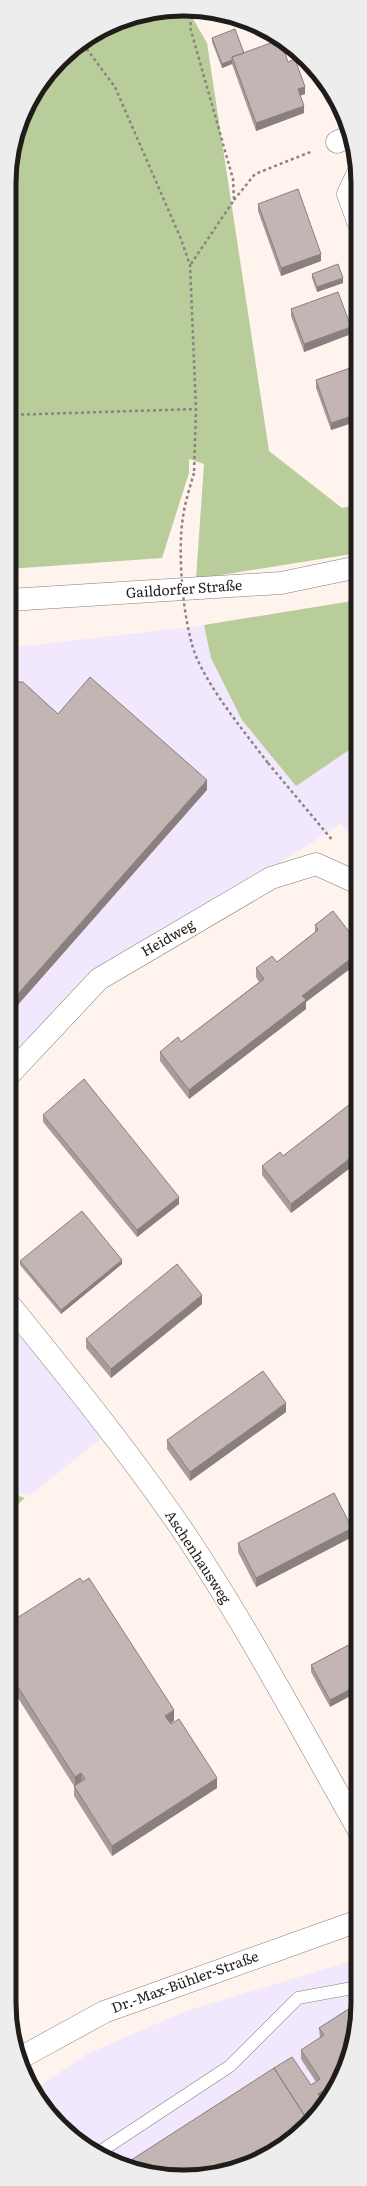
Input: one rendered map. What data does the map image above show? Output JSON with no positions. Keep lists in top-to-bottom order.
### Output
{
  "streets": {
    "street": [
      "Gaildorfer Straße",
      "Heidweg",
      "Aschenhausweg",
      "Dr.-Max-Bühler-Straße"
    ]
  }
}
